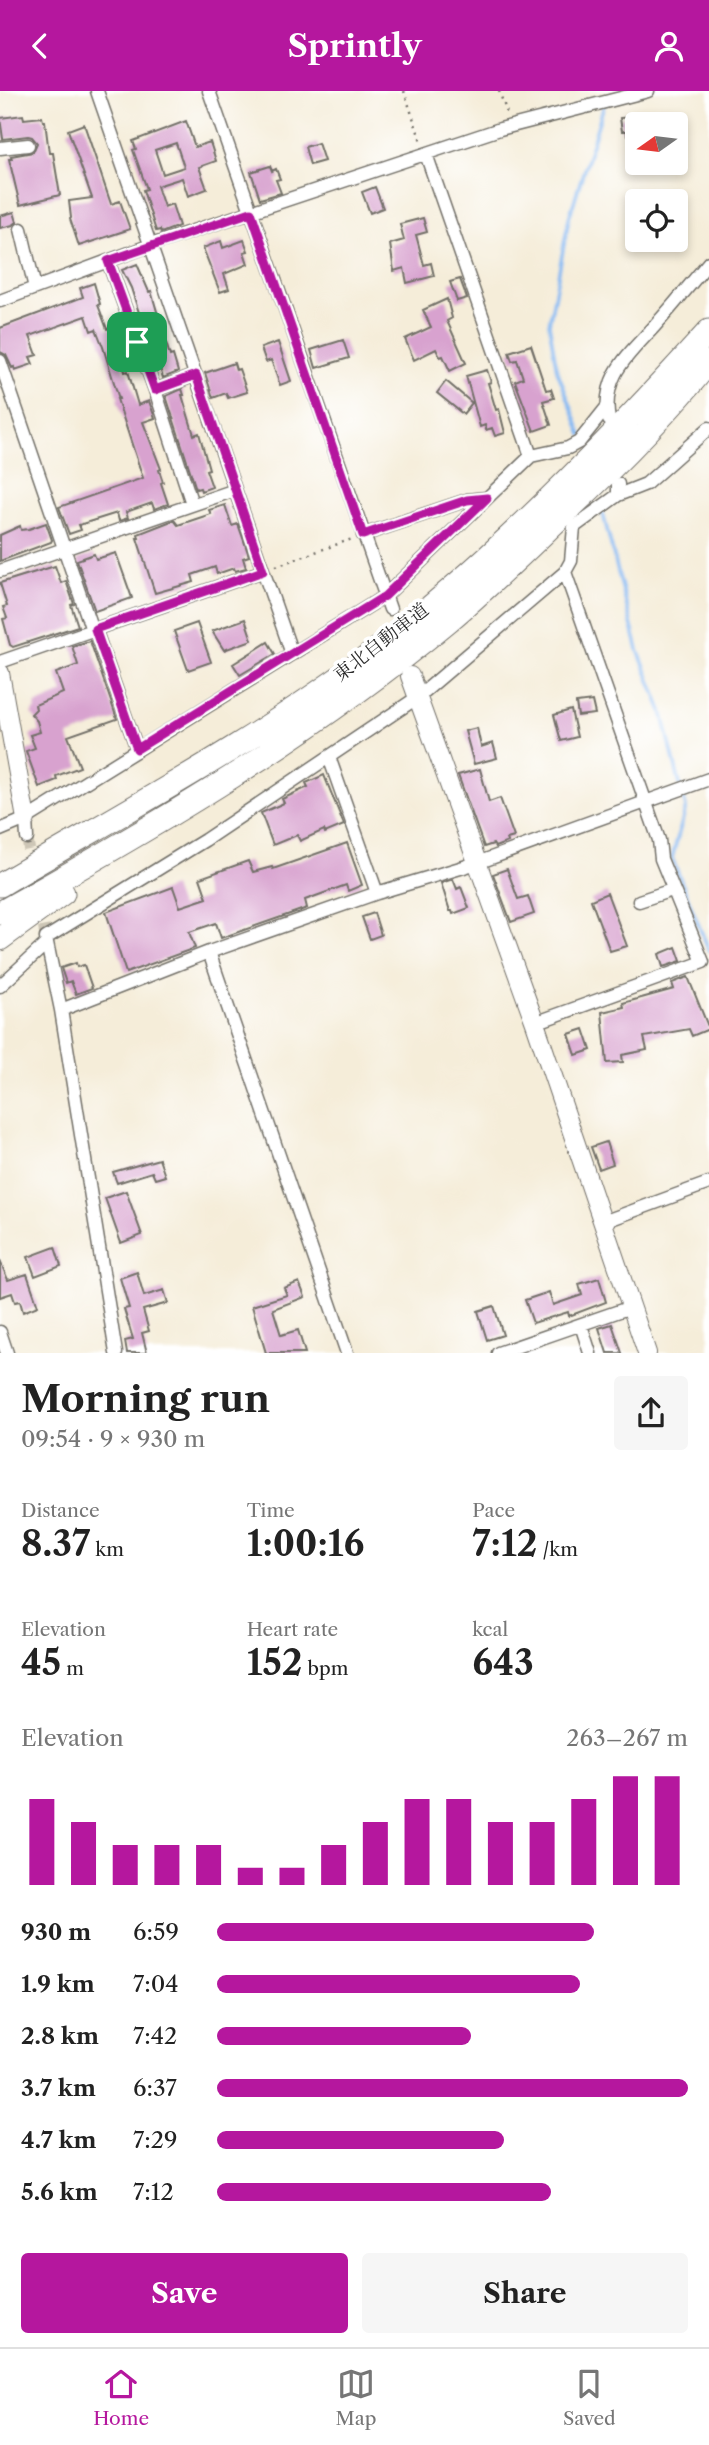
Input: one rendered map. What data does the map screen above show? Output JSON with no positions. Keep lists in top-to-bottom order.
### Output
{
  "streets": {
    "highway": ["東北自動車道"]
  },
  "north": "left",
  "page": {
    "header": "Sprintly",
    "heading": ["Morning run", "09:54 · 9 × 930 m"],
    "stats": [
      ["Distance", "8.37 km"],
      ["Time", "1:00:16"],
      ["Pace", "7:12 /km"],
      ["Elevation", "45 m"],
      ["Heart rate", "152 bpm"],
      ["kcal", "643"]
    ],
    "chart": ["Elevation", "263–267 m"],
    "list": [
      {
        "name": "930 m",
        "note": "6:59"
      },
      {
        "name": "1.9 km",
        "note": "7:04"
      },
      {
        "name": "2.8 km",
        "note": "7:42"
      },
      {
        "name": "3.7 km",
        "note": "6:37"
      },
      {
        "name": "4.7 km",
        "note": "7:29"
      },
      {
        "name": "5.6 km",
        "note": "7:12"
      }
    ],
    "buttons": ["Save", "Share"],
    "tabs": ["Home", "Map", "Saved"]
  }
}
